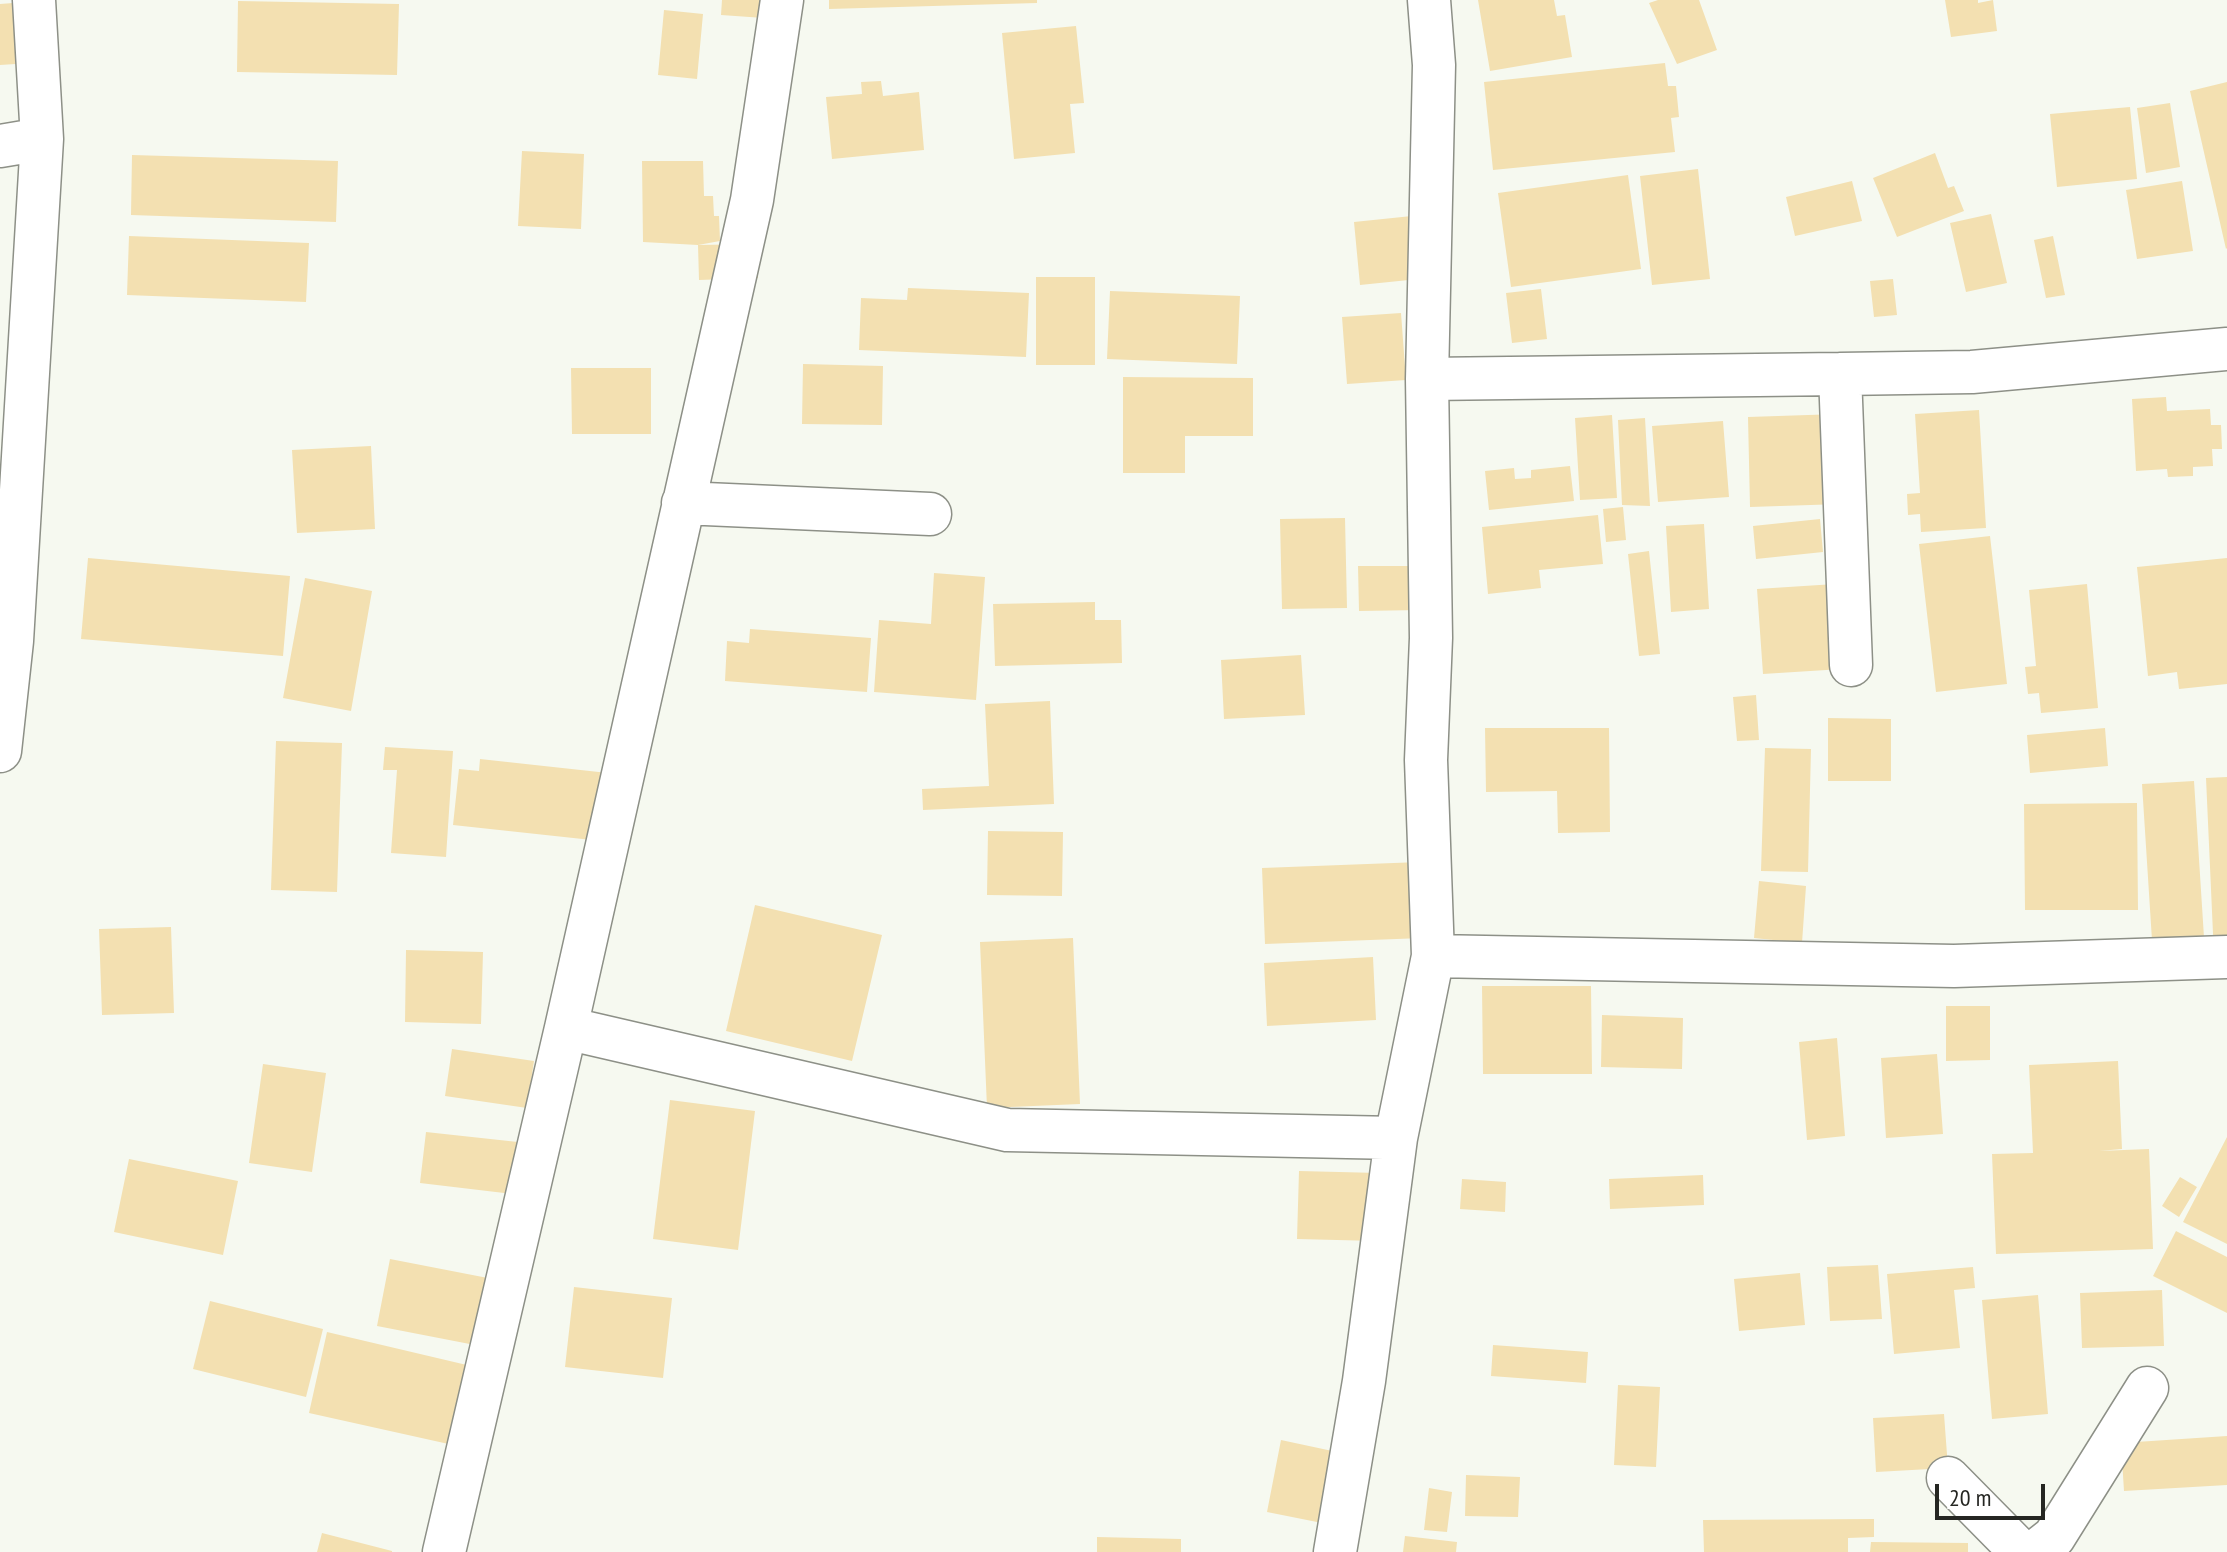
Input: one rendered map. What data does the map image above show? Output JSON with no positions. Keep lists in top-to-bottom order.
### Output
{
  "scale_bar": "20 m"
}
